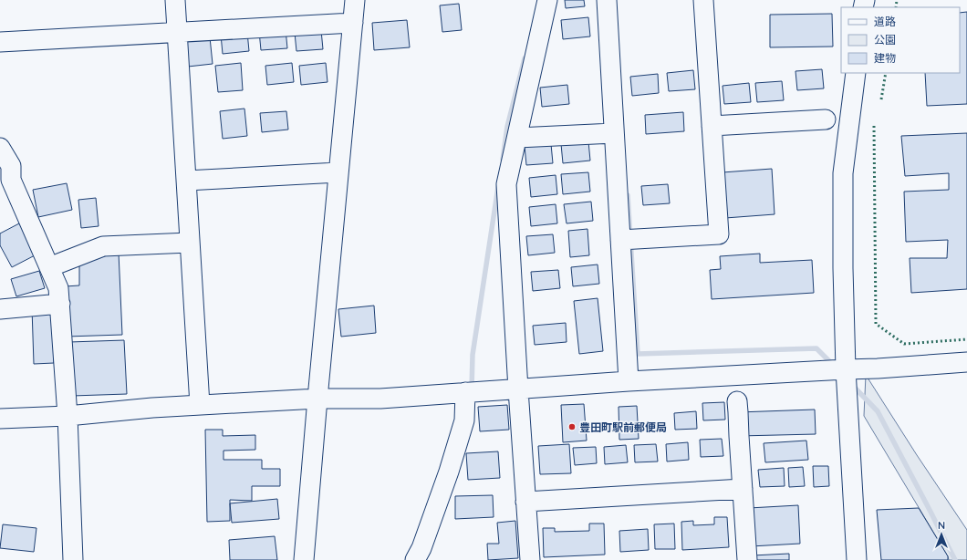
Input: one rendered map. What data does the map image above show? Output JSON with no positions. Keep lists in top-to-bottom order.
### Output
{
  "places": ["豊田町駅前郵便局"],
  "legend": ["道路", "公園", "建物"],
  "north": "top"
}
